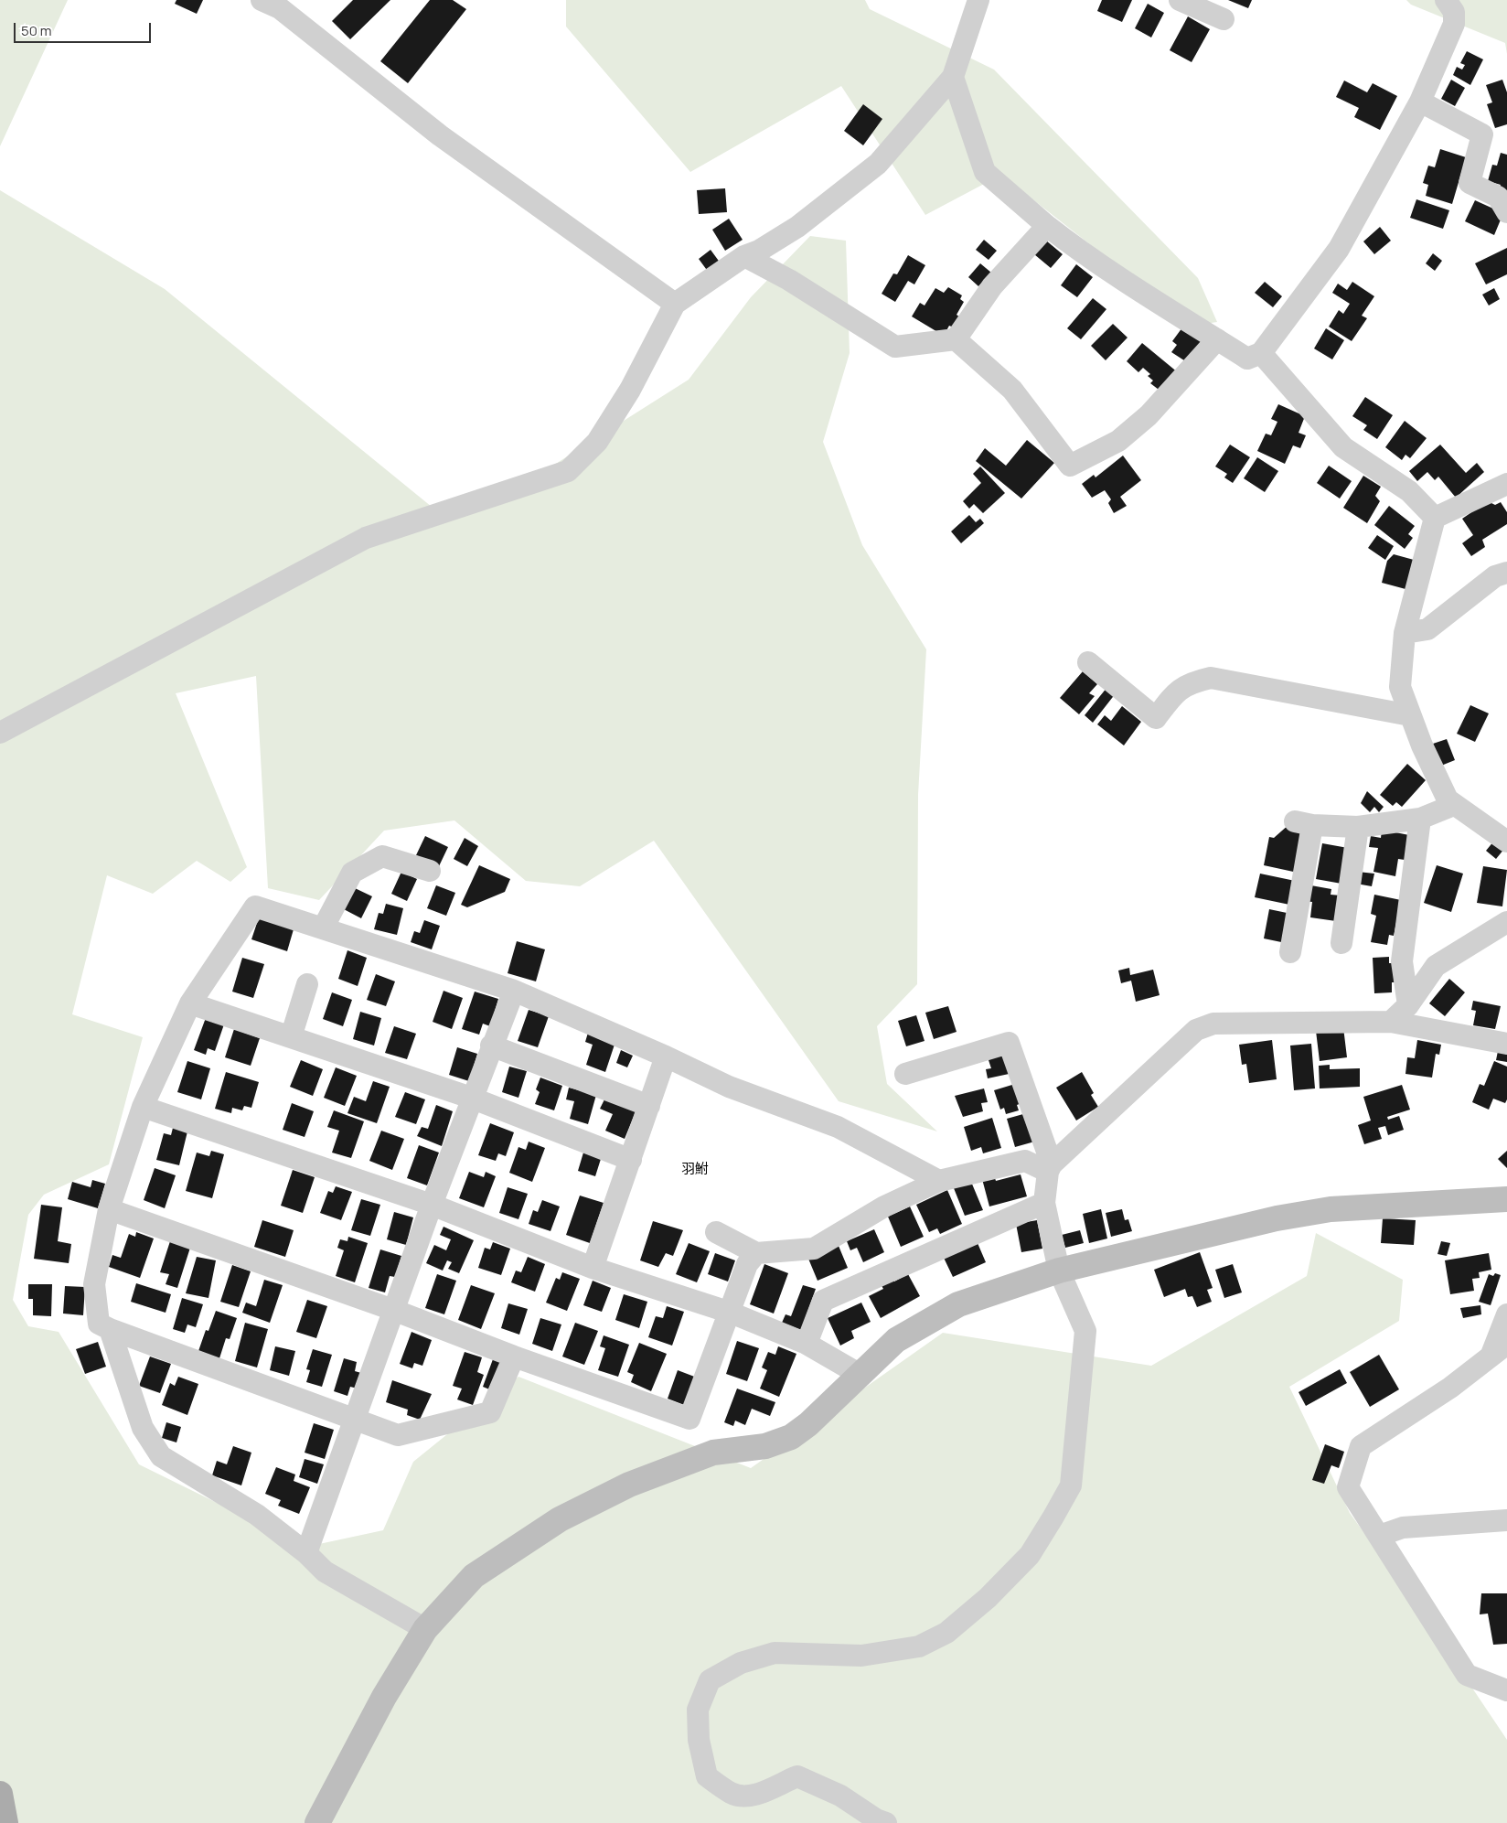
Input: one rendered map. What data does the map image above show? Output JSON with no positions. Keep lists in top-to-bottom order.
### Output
{
  "districts": ["羽鮒"],
  "scale_bar": "50 m"
}
